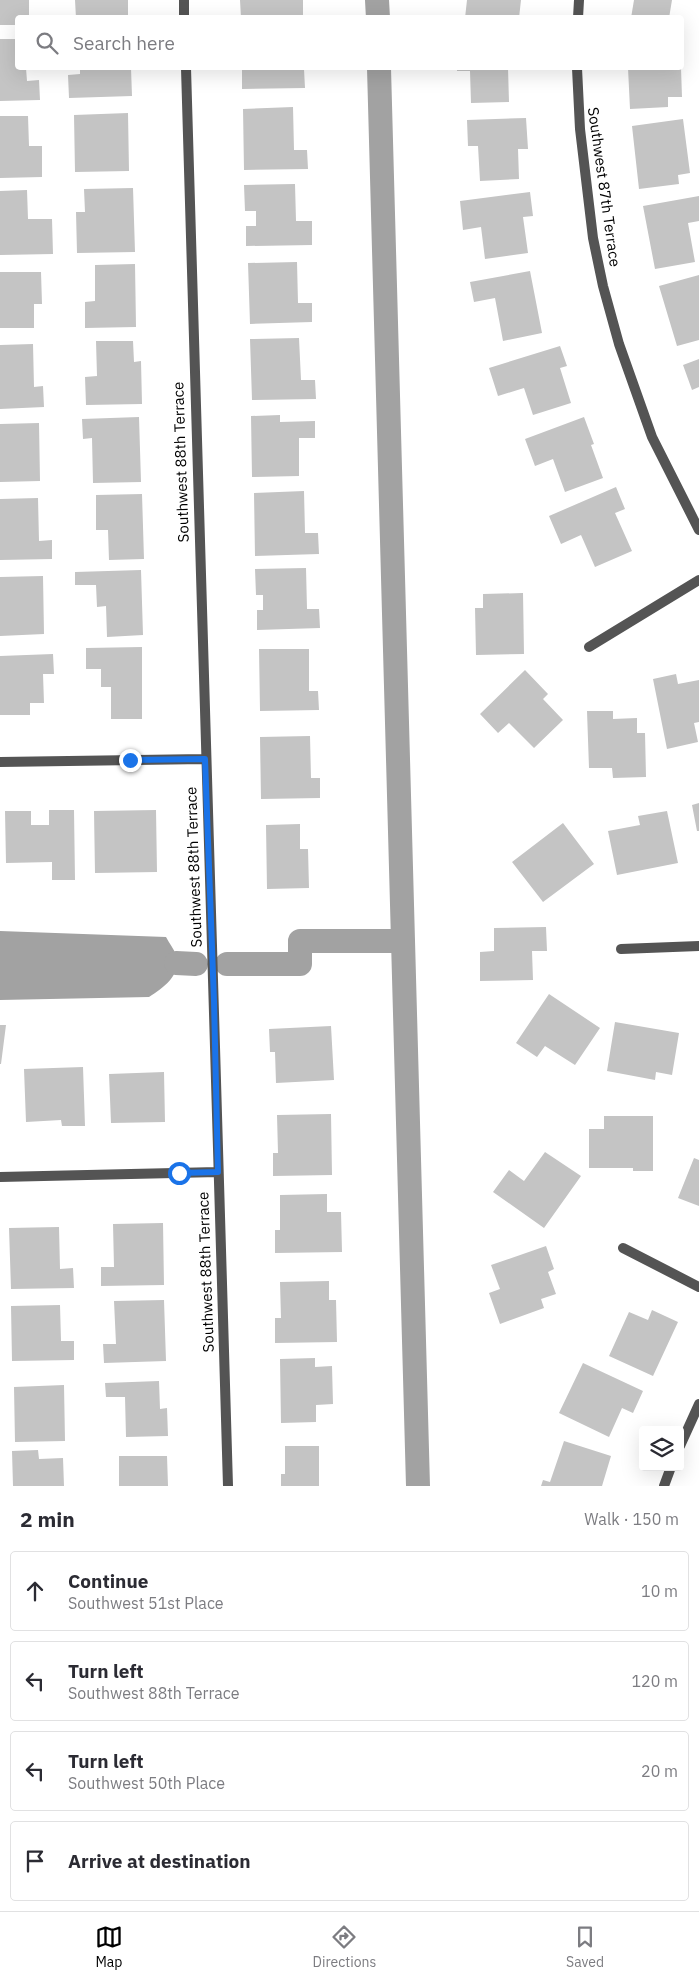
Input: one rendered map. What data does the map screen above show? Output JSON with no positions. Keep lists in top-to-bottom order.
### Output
{
  "streets": {
    "street": ["Southwest 87th Terrace", "Southwest 88th Terrace"]
  },
  "page": {
    "search": "Search here",
    "heading": ["2 min", "Walk · 150 m"],
    "list": [
      ["Continue", "Southwest 51st Place", "10 m"],
      ["Turn left", "Southwest 88th Terrace", "120 m"],
      ["Turn left", "Southwest 50th Place", "20 m"],
      "Arrive at destination"
    ],
    "nav": ["Map", "Directions", "Saved"]
  }
}
